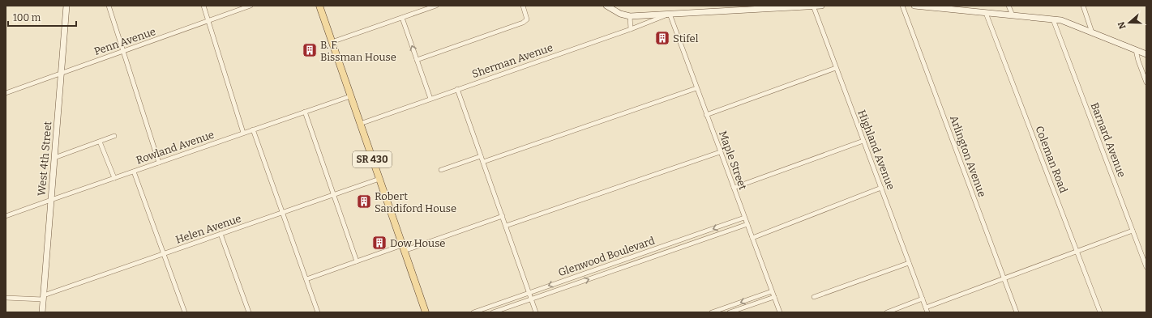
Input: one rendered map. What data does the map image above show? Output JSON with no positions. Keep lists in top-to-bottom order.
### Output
{
  "streets": {
    "main road": ["SR 430"],
    "street": [
      "Penn Avenue",
      "Sherman Avenue",
      "Barnard Avenue",
      "Rowland Avenue",
      "Highland Avenue",
      "Arlington Avenue",
      "West 4th Street",
      "Coleman Road",
      "Maple Street",
      "Helen Avenue",
      "Glenwood Boulevard"
    ]
  },
  "crossings": [
    ["Penn Avenue", "West 4th Street"],
    ["Sherman Avenue", "SR 430"],
    ["Sherman Avenue", "Maple Street"],
    ["Rowland Avenue", "West 4th Street"],
    ["Rowland Avenue", "SR 430"],
    ["West 4th Street", "Helen Avenue"],
    ["SR 430", "Helen Avenue"],
    ["Maple Street", "Glenwood Boulevard"]
  ],
  "places": {
    "building": [
      "Stifel",
      "B. F. Bissman House",
      "Robert Sandiford House",
      "Dow House"
    ]
  },
  "scale_bar": "100 m",
  "north": "left"
}
